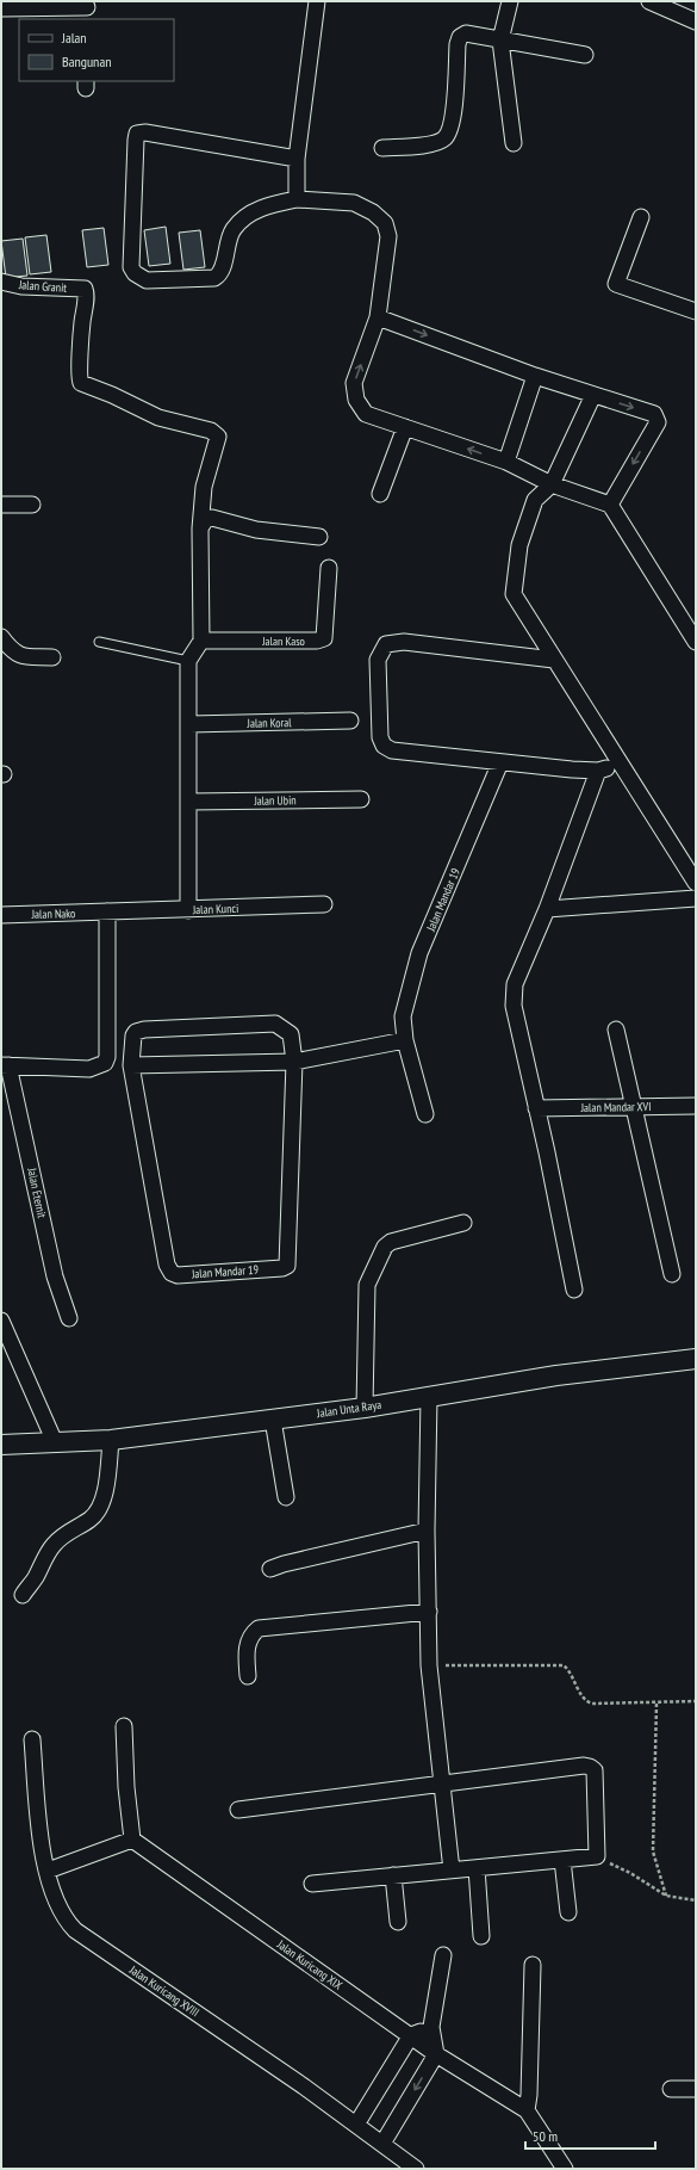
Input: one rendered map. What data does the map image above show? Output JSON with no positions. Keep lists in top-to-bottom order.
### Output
{
  "streets": {
    "street": [
      "Jalan Granit",
      "Jalan Kaso",
      "Jalan Koral",
      "Jalan Ubin",
      "Jalan Mandar 19",
      "Jalan Kunci",
      "Jalan Nako",
      "Jalan Mandar XVI",
      "Jalan Eternit",
      "Jalan Unta Raya",
      "Jalan Kuricang XIX",
      "Jalan Kuricang XVIII"
    ]
  },
  "crossings": [
    ["Jalan Kunci", "Jalan Nako"],
    ["Jalan Kunci", "Jalan Eternit"],
    ["Jalan Nako", "Jalan Eternit"]
  ],
  "legend": ["Jalan", "Bangunan"],
  "scale_bar": "50 m"
}
